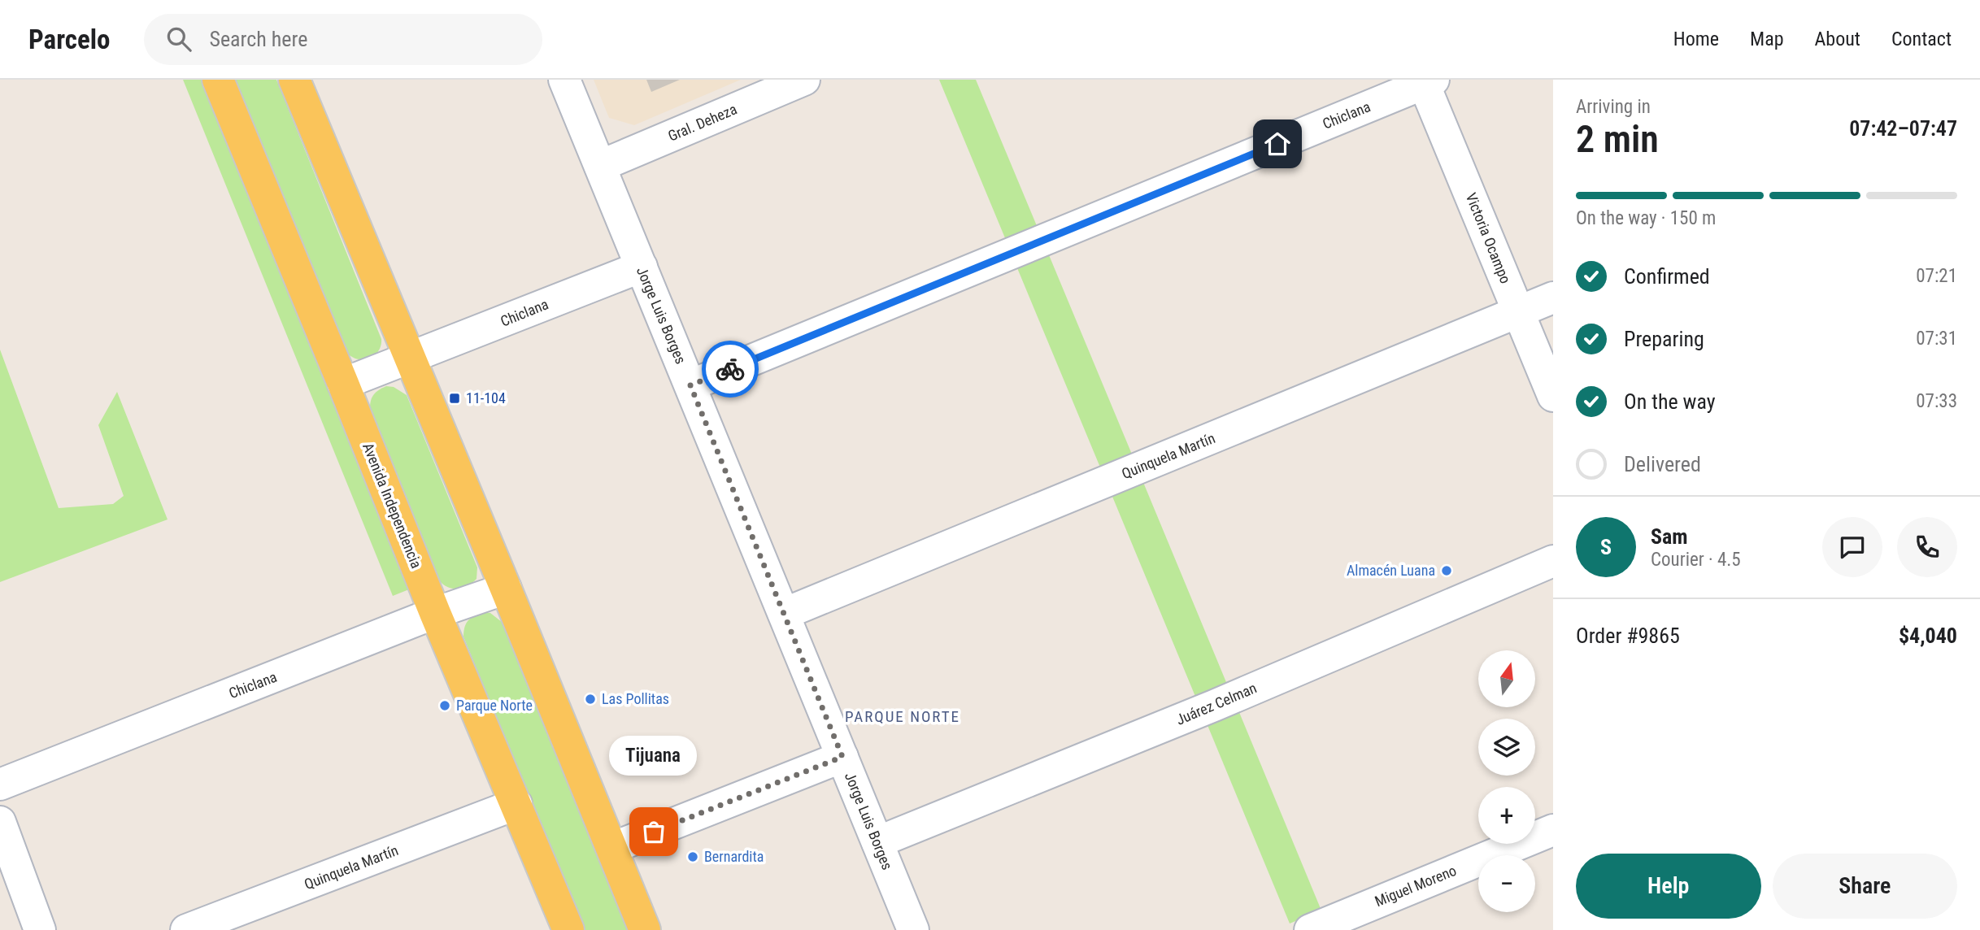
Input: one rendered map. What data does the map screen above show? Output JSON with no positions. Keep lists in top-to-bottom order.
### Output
{
  "streets": {
    "main road": ["Avenida Independencia"],
    "street": [
      "Chiclana",
      "Gral. Deheza",
      "Victoria Ocampo",
      "Jorge Luis Borges",
      "Quinquela Martín",
      "Juárez Celman",
      "Miguel Moreno"
    ]
  },
  "crossings": [
    ["Chiclana", "Victoria Ocampo"],
    ["Chiclana", "Jorge Luis Borges"],
    ["Chiclana", "Avenida Independencia"],
    ["Gral. Deheza", "Jorge Luis Borges"],
    ["Victoria Ocampo", "Quinquela Martín"],
    ["Jorge Luis Borges", "Quinquela Martín"],
    ["Jorge Luis Borges", "Juárez Celman"],
    ["Quinquela Martín", "Avenida Independencia"]
  ],
  "districts": ["PARQUE NORTE"],
  "places": {
    "transit": ["11-104"],
    "other": [
      "Almacén Luana",
      "Las Pollitas",
      "Parque Norte",
      "Tijuana",
      "Bernardita"
    ]
  },
  "north": "top",
  "page": {
    "header": "Parcelo",
    "search": "Search here",
    "nav": [
      "Home",
      "Map",
      "About",
      "Contact"
    ],
    "heading": ["2 min", "Arriving in", "07:42–07:47"],
    "panel": [
      "Sam",
      "Courier · 4.5",
      "Order #9865",
      "$4,040"
    ],
    "bar": "On the way · 150 m",
    "list": [
      ["Confirmed", "07:21"],
      ["Preparing", "07:31"],
      ["On the way", "07:33"],
      "Delivered"
    ],
    "round": "S",
    "map_buttons": ["+", "−"],
    "bubble": "Tijuana",
    "buttons": ["Help", "Share"]
  }
}
